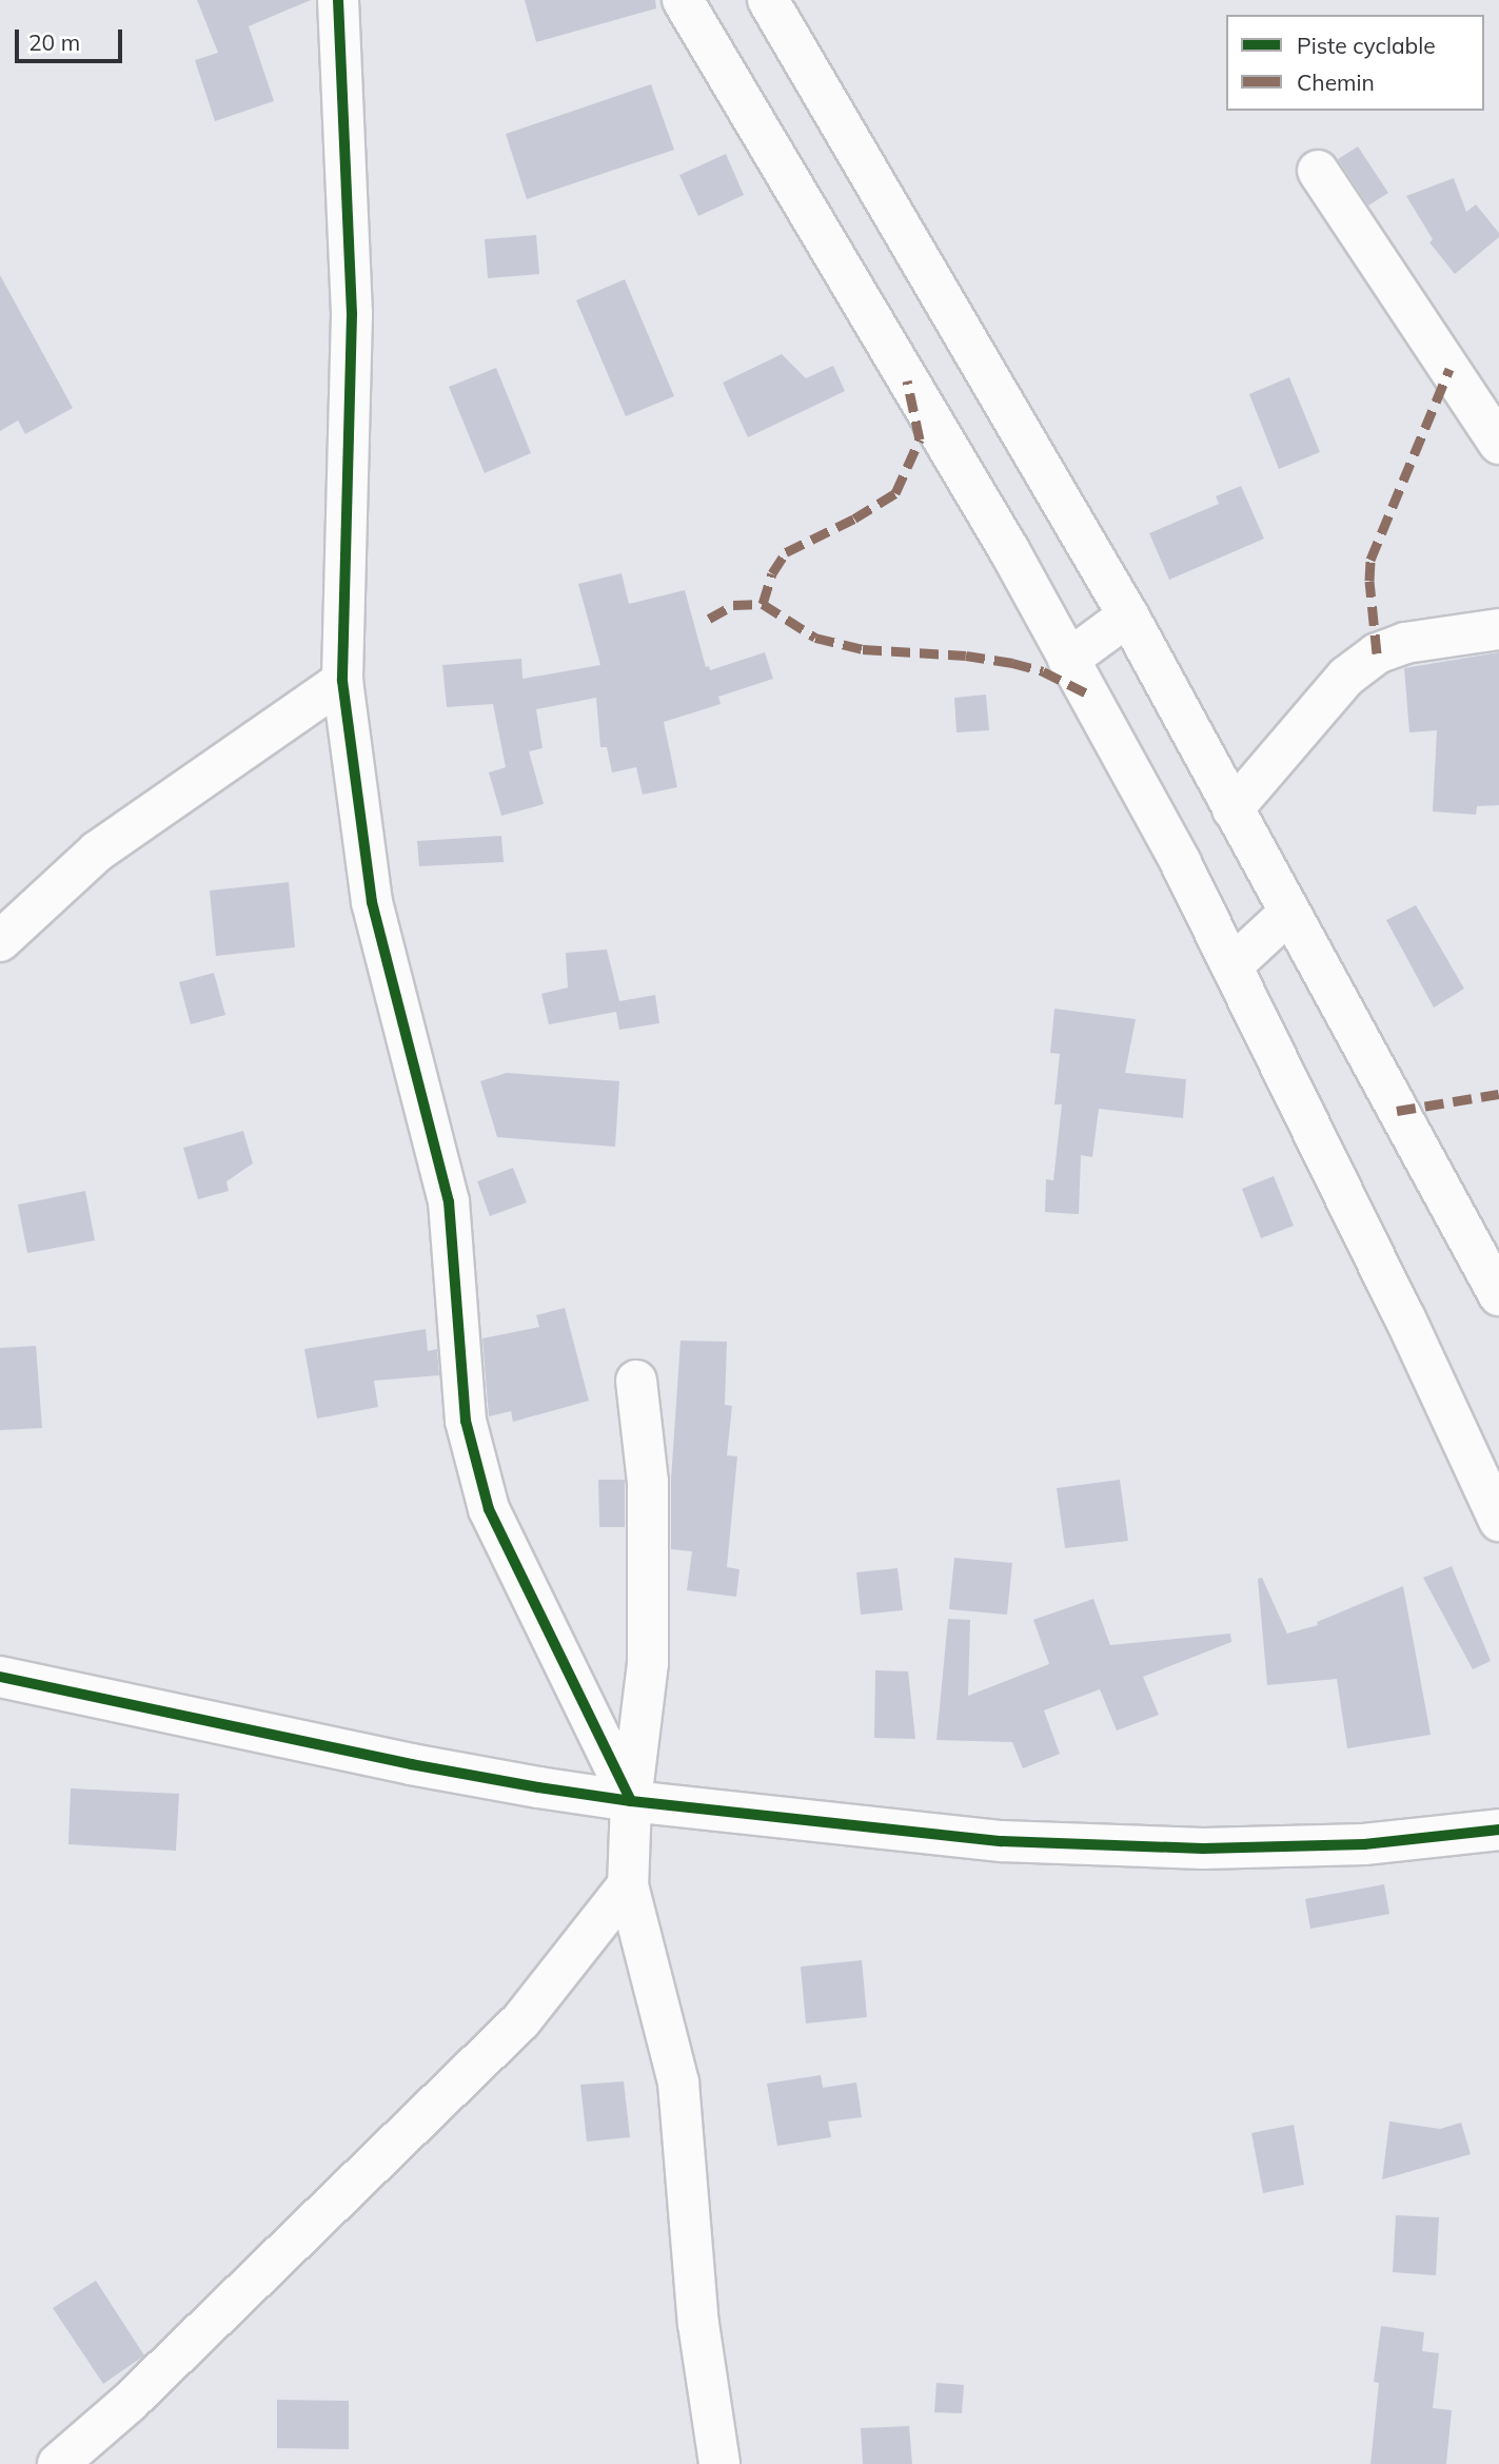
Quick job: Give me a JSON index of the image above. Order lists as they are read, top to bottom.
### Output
{
  "legend": ["Piste cyclable", "Chemin"],
  "scale_bar": "20 m"
}
